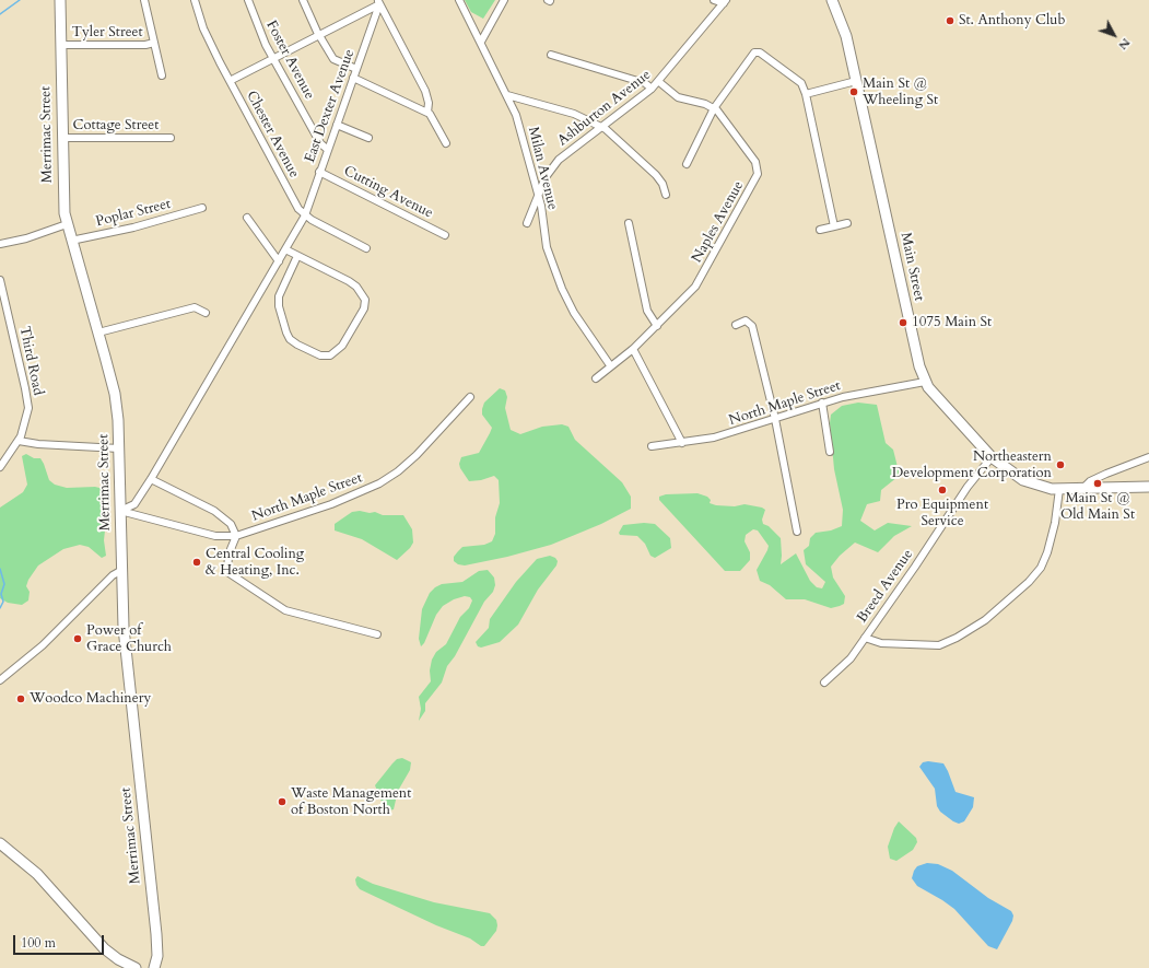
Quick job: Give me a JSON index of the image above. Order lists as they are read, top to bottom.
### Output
{
  "streets": {
    "main road": ["Merrimac Street", "Main Street"],
    "street": [
      "Tyler Street",
      "Foster Avenue",
      "East Dexter Avenue",
      "Ashburton Avenue",
      "Cottage Street",
      "Chester Avenue",
      "Milan Avenue",
      "Cutting Avenue",
      "Poplar Street",
      "Naples Avenue",
      "Third Road",
      "North Maple Street",
      "Breed Avenue"
    ]
  },
  "crossings": [
    ["Tyler Street", "Merrimac Street"],
    ["Foster Avenue", "East Dexter Avenue"],
    ["East Dexter Avenue", "Chester Avenue"],
    ["East Dexter Avenue", "Cutting Avenue"],
    ["Ashburton Avenue", "Milan Avenue"],
    ["Cottage Street", "Merrimac Street"],
    ["Merrimac Street", "Poplar Street"],
    ["Merrimac Street", "North Maple Street"],
    ["Milan Avenue", "Naples Avenue"],
    ["Main Street", "North Maple Street"],
    ["Main Street", "Breed Avenue"]
  ],
  "places": [
    "St. Anthony Club",
    "Main St @ Wheeling St",
    "1075 Main St",
    "Northeastern Development Corporation",
    "Main St @ Old Main St",
    "Pro Equipment Service",
    "Central Cooling & Heating, Inc.",
    "Power of Grace Church",
    "Woodco Machinery",
    "Waste Management of Boston North"
  ],
  "scale_bar": "100 m",
  "north": "bottom right"
}
